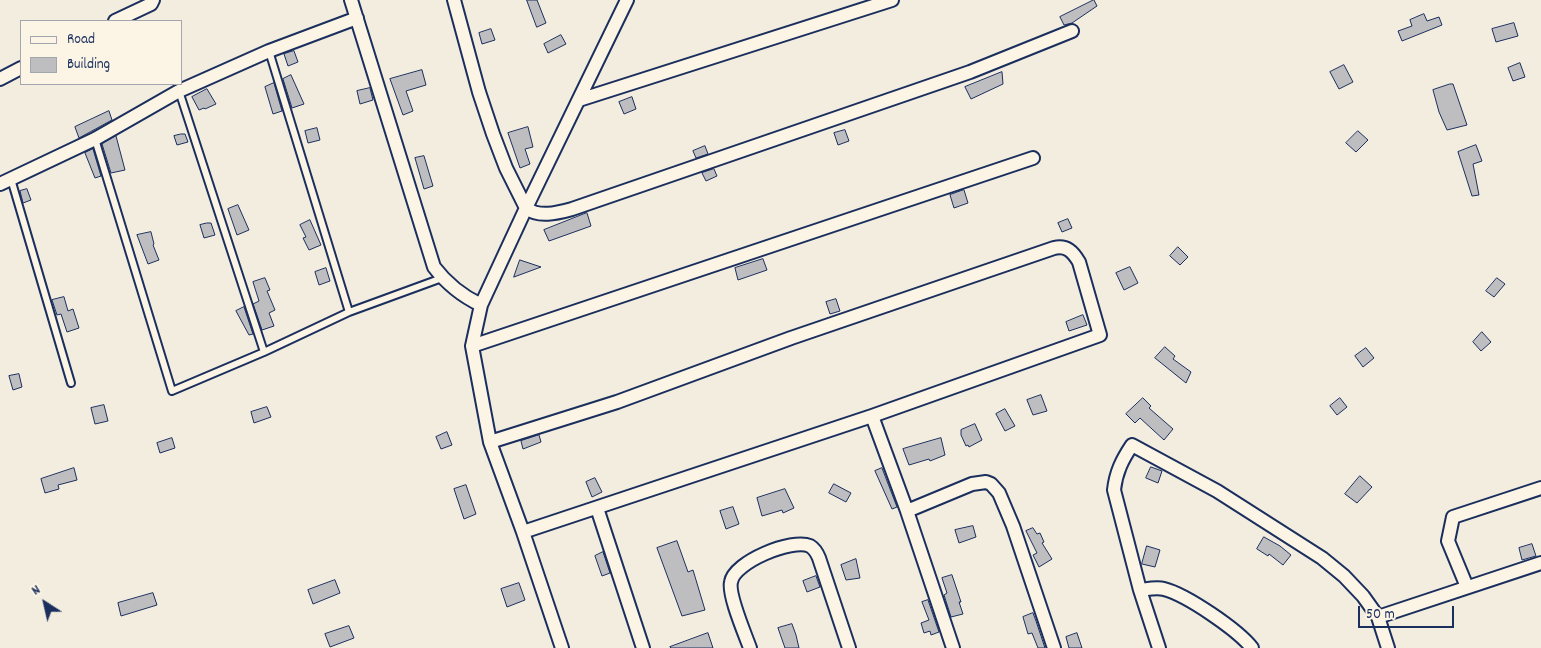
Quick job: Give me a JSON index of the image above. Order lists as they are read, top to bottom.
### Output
{
  "legend": ["Road", "Building"],
  "scale_bar": "50 m",
  "north": "top left"
}
